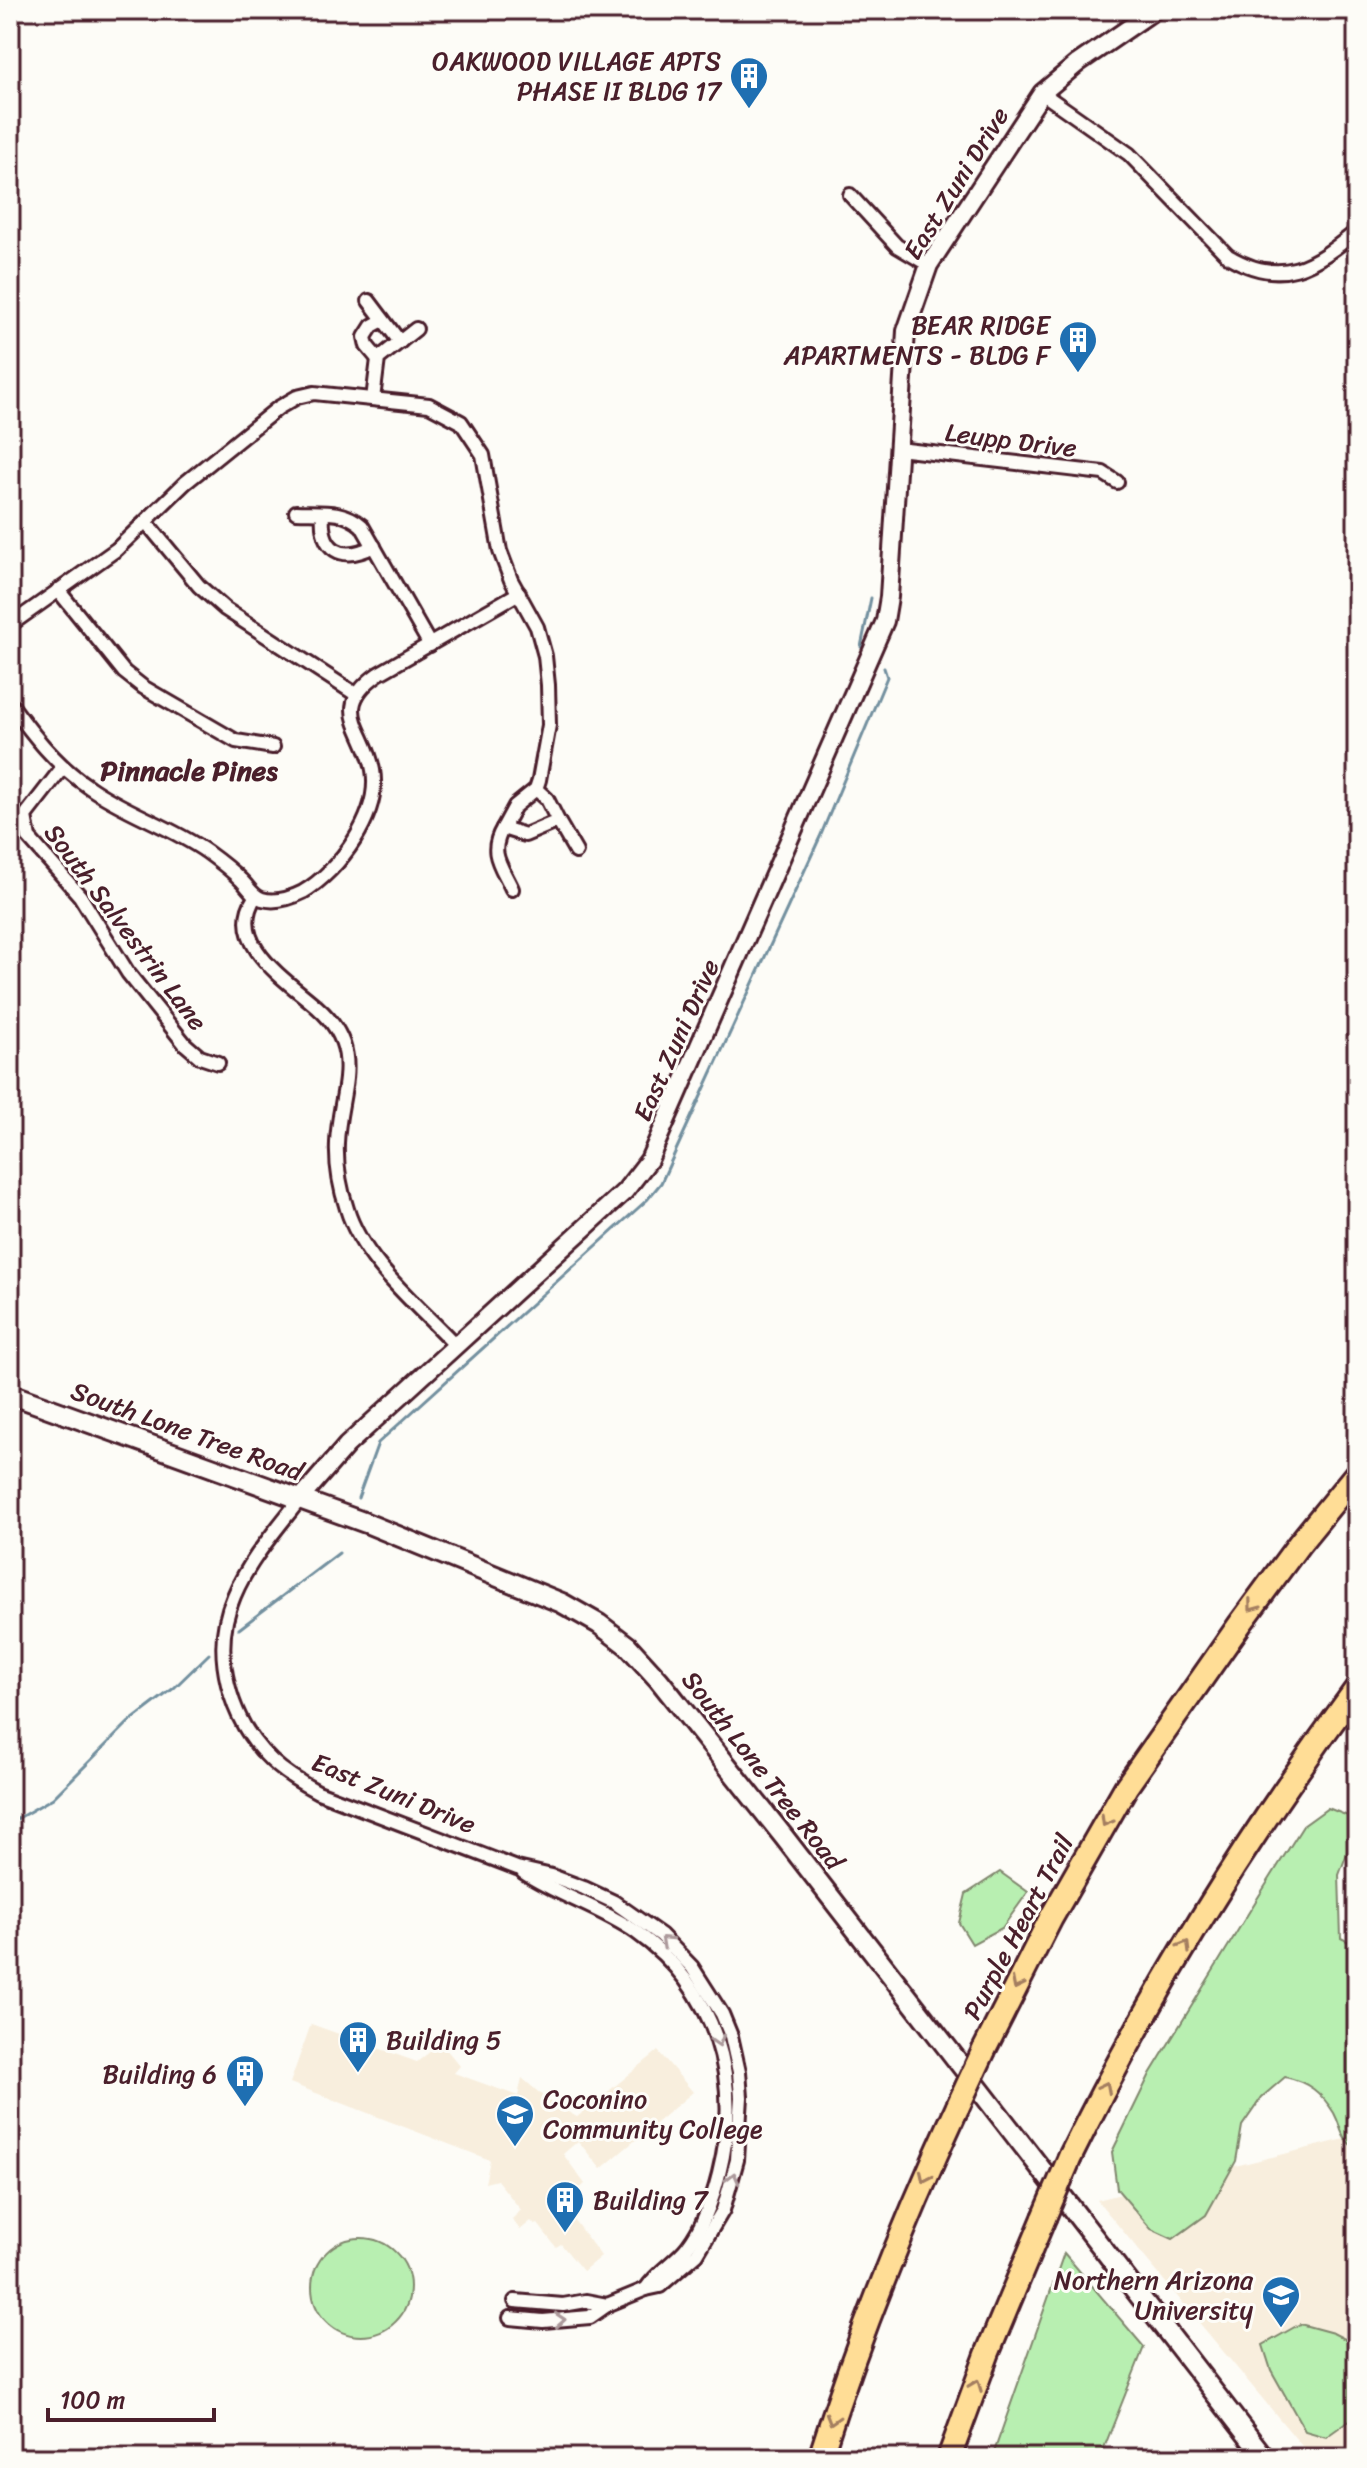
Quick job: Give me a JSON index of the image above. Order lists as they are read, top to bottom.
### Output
{
  "streets": {
    "highway": ["Purple Heart Trail"],
    "main road": ["South Lone Tree Road"],
    "street": ["East Zuni Drive", "Leupp Drive", "South Salvestrin Lane"]
  },
  "crossings": [
    ["East Zuni Drive", "Leupp Drive"],
    ["East Zuni Drive", "South Lone Tree Road"]
  ],
  "districts": ["Pinnacle Pines"],
  "places": {
    "building": [
      "OAKWOOD VILLAGE APTS PHASE II BLDG 17",
      "BEAR RIDGE APARTMENTS - BLDG F",
      "Building 5",
      "Building 6",
      "Building 7"
    ],
    "school or university": ["Coconino Community College", "Northern Arizona University"]
  },
  "scale_bar": "100 m"
}
